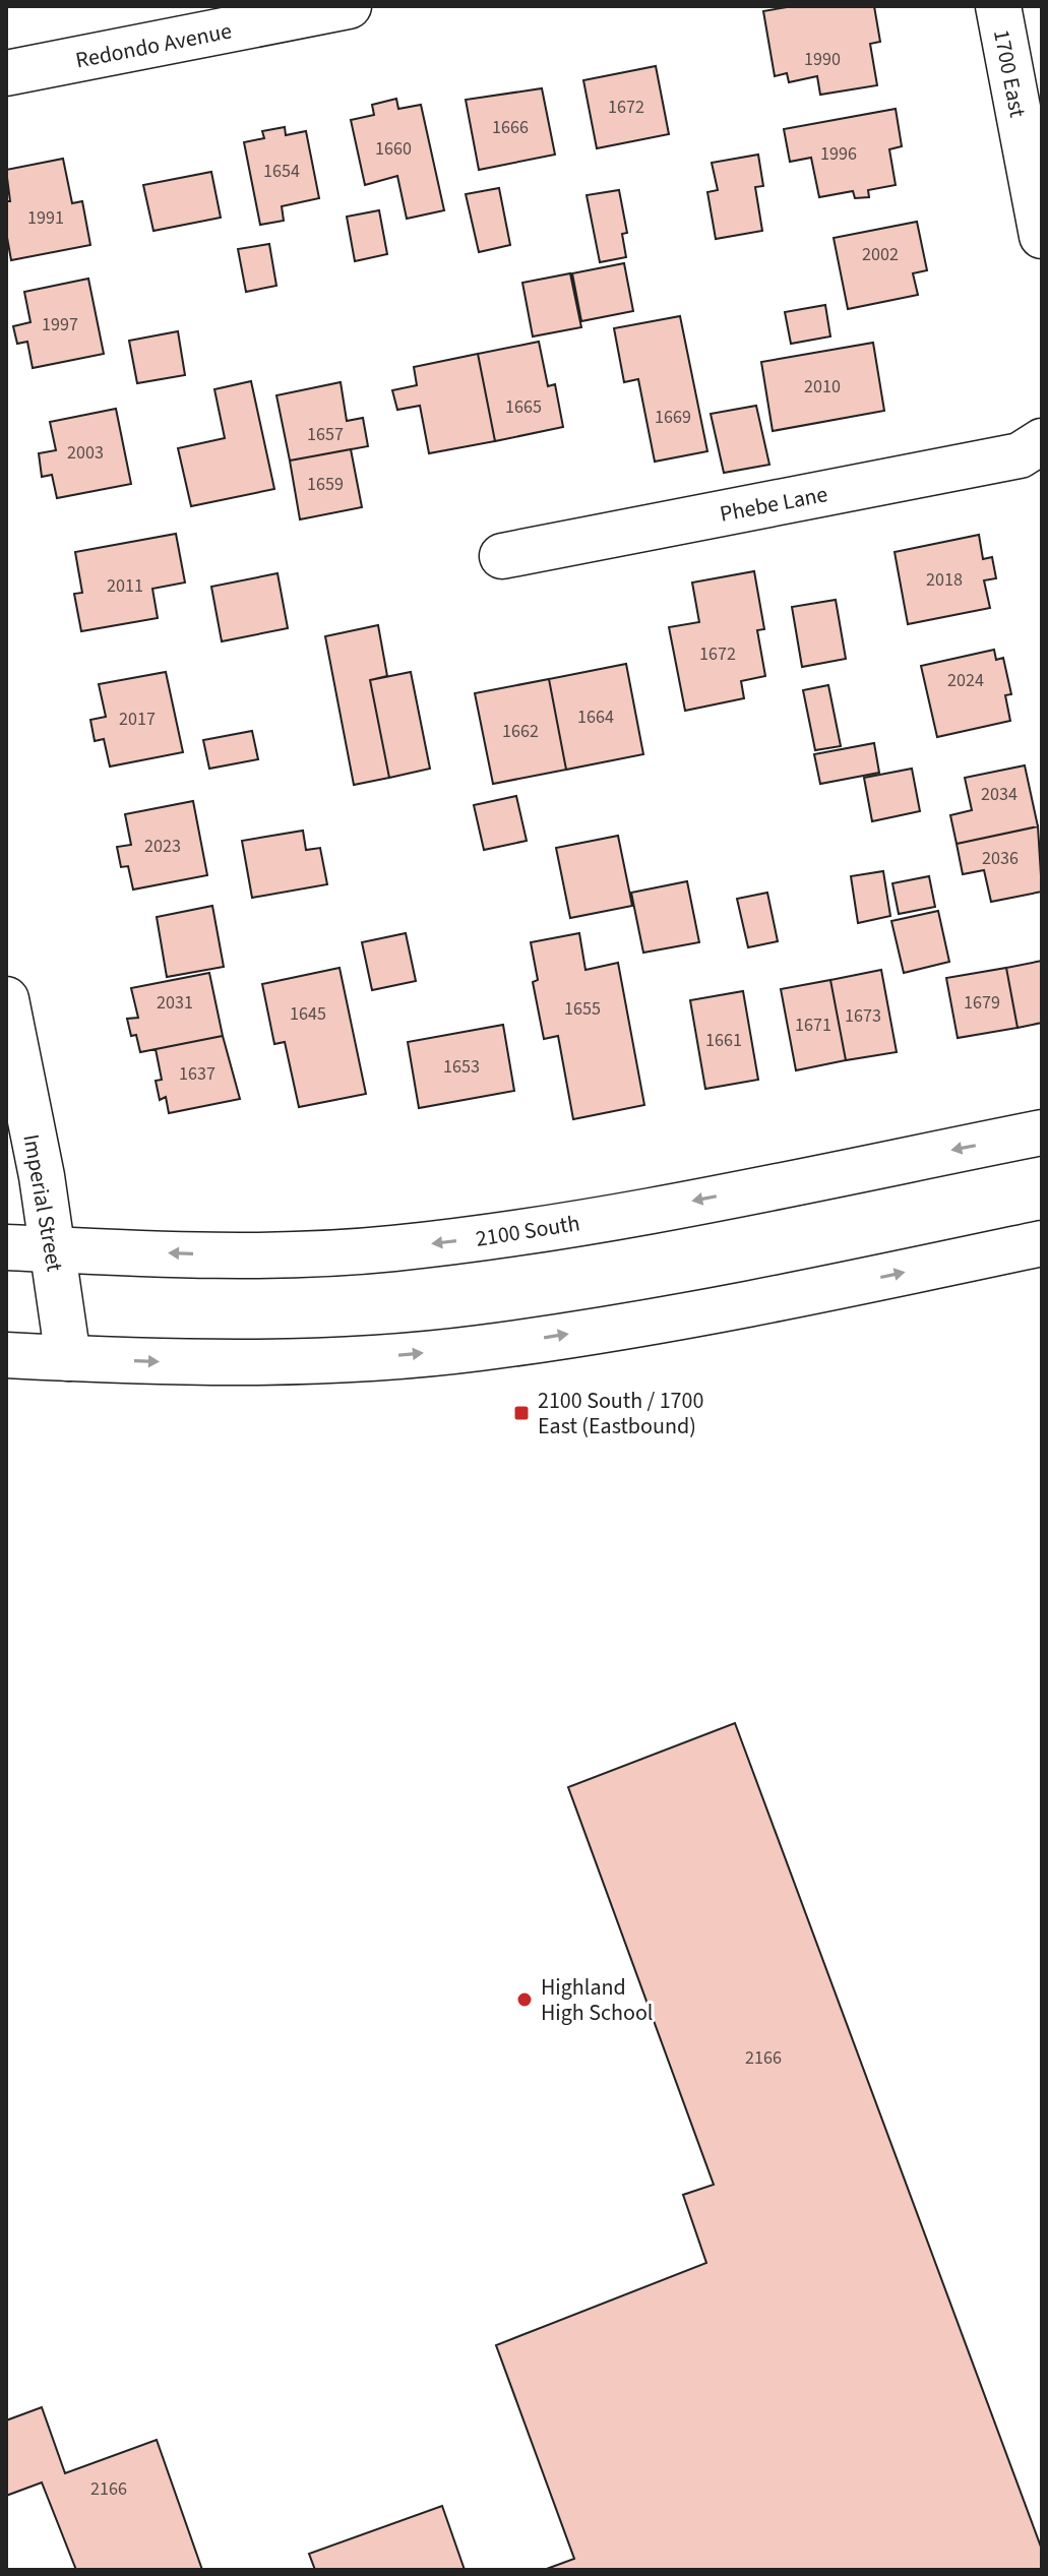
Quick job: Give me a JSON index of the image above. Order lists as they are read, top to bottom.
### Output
{
  "streets": {
    "main road": [
      "Redondo Avenue",
      "1700 East",
      "Phebe Lane",
      "Imperial Street",
      "2100 South"
    ]
  },
  "crossings": [
    ["Imperial Street", "2100 South"]
  ],
  "places": {
    "transit": ["2100 South / 1700 East (Eastbound)"],
    "other": ["Highland High School"]
  },
  "house_numbers": [
    "1990",
    "1672",
    "1666",
    "1660",
    "1996",
    "1654",
    "1991",
    "2002",
    "1997",
    "2010",
    "1665",
    "1669",
    "1657",
    "2003",
    "1659",
    "2018",
    "2011",
    "1672",
    "2024",
    "1664",
    "2017",
    "1662",
    "2034",
    "2023",
    "2036",
    "2031",
    "1679",
    "1655",
    "1645",
    "1673",
    "1671",
    "1661",
    "1653",
    "1637",
    "2166",
    "2166"
  ]
}
